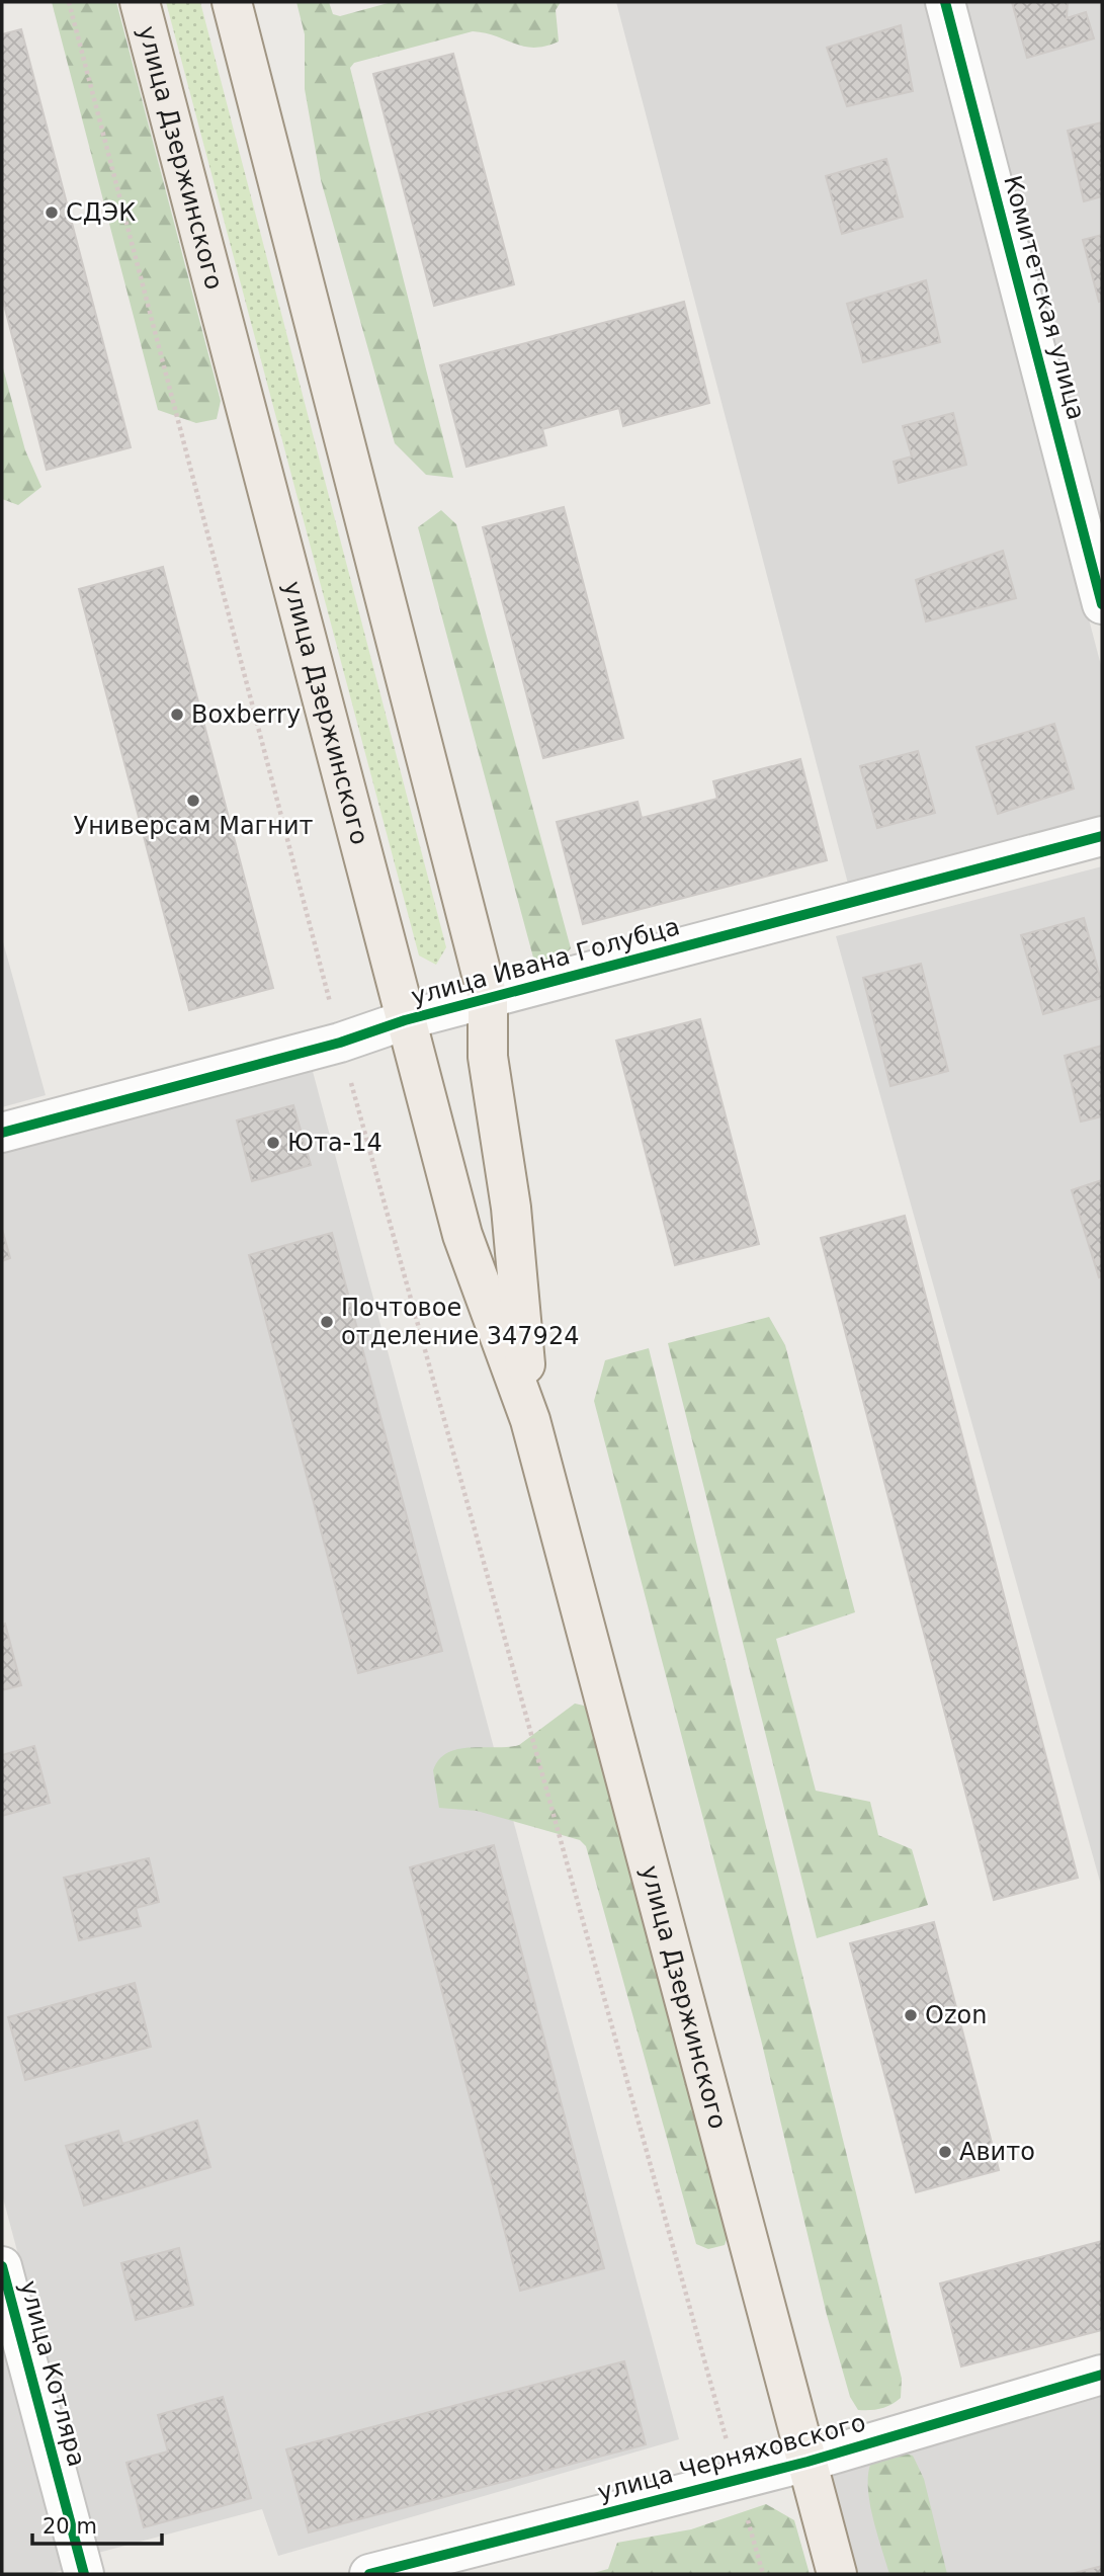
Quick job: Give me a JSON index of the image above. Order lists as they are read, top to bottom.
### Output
{
  "streets": {
    "main road": ["улица Дзержинского"],
    "street": [
      "Комитетская улица",
      "улица Ивана Голубца",
      "улица Котляра",
      "улица Черняховского"
    ]
  },
  "crossings": [
    ["улица Дзержинского", "улица Ивана Голубца"],
    ["улица Дзержинского", "улица Черняховского"]
  ],
  "places": [
    "СДЭК",
    "Boxberry",
    "Универсам Магнит",
    "Юта-14",
    "Почтовое отделение 347924",
    "Ozon",
    "Авито"
  ],
  "scale_bar": "20 m"
}
